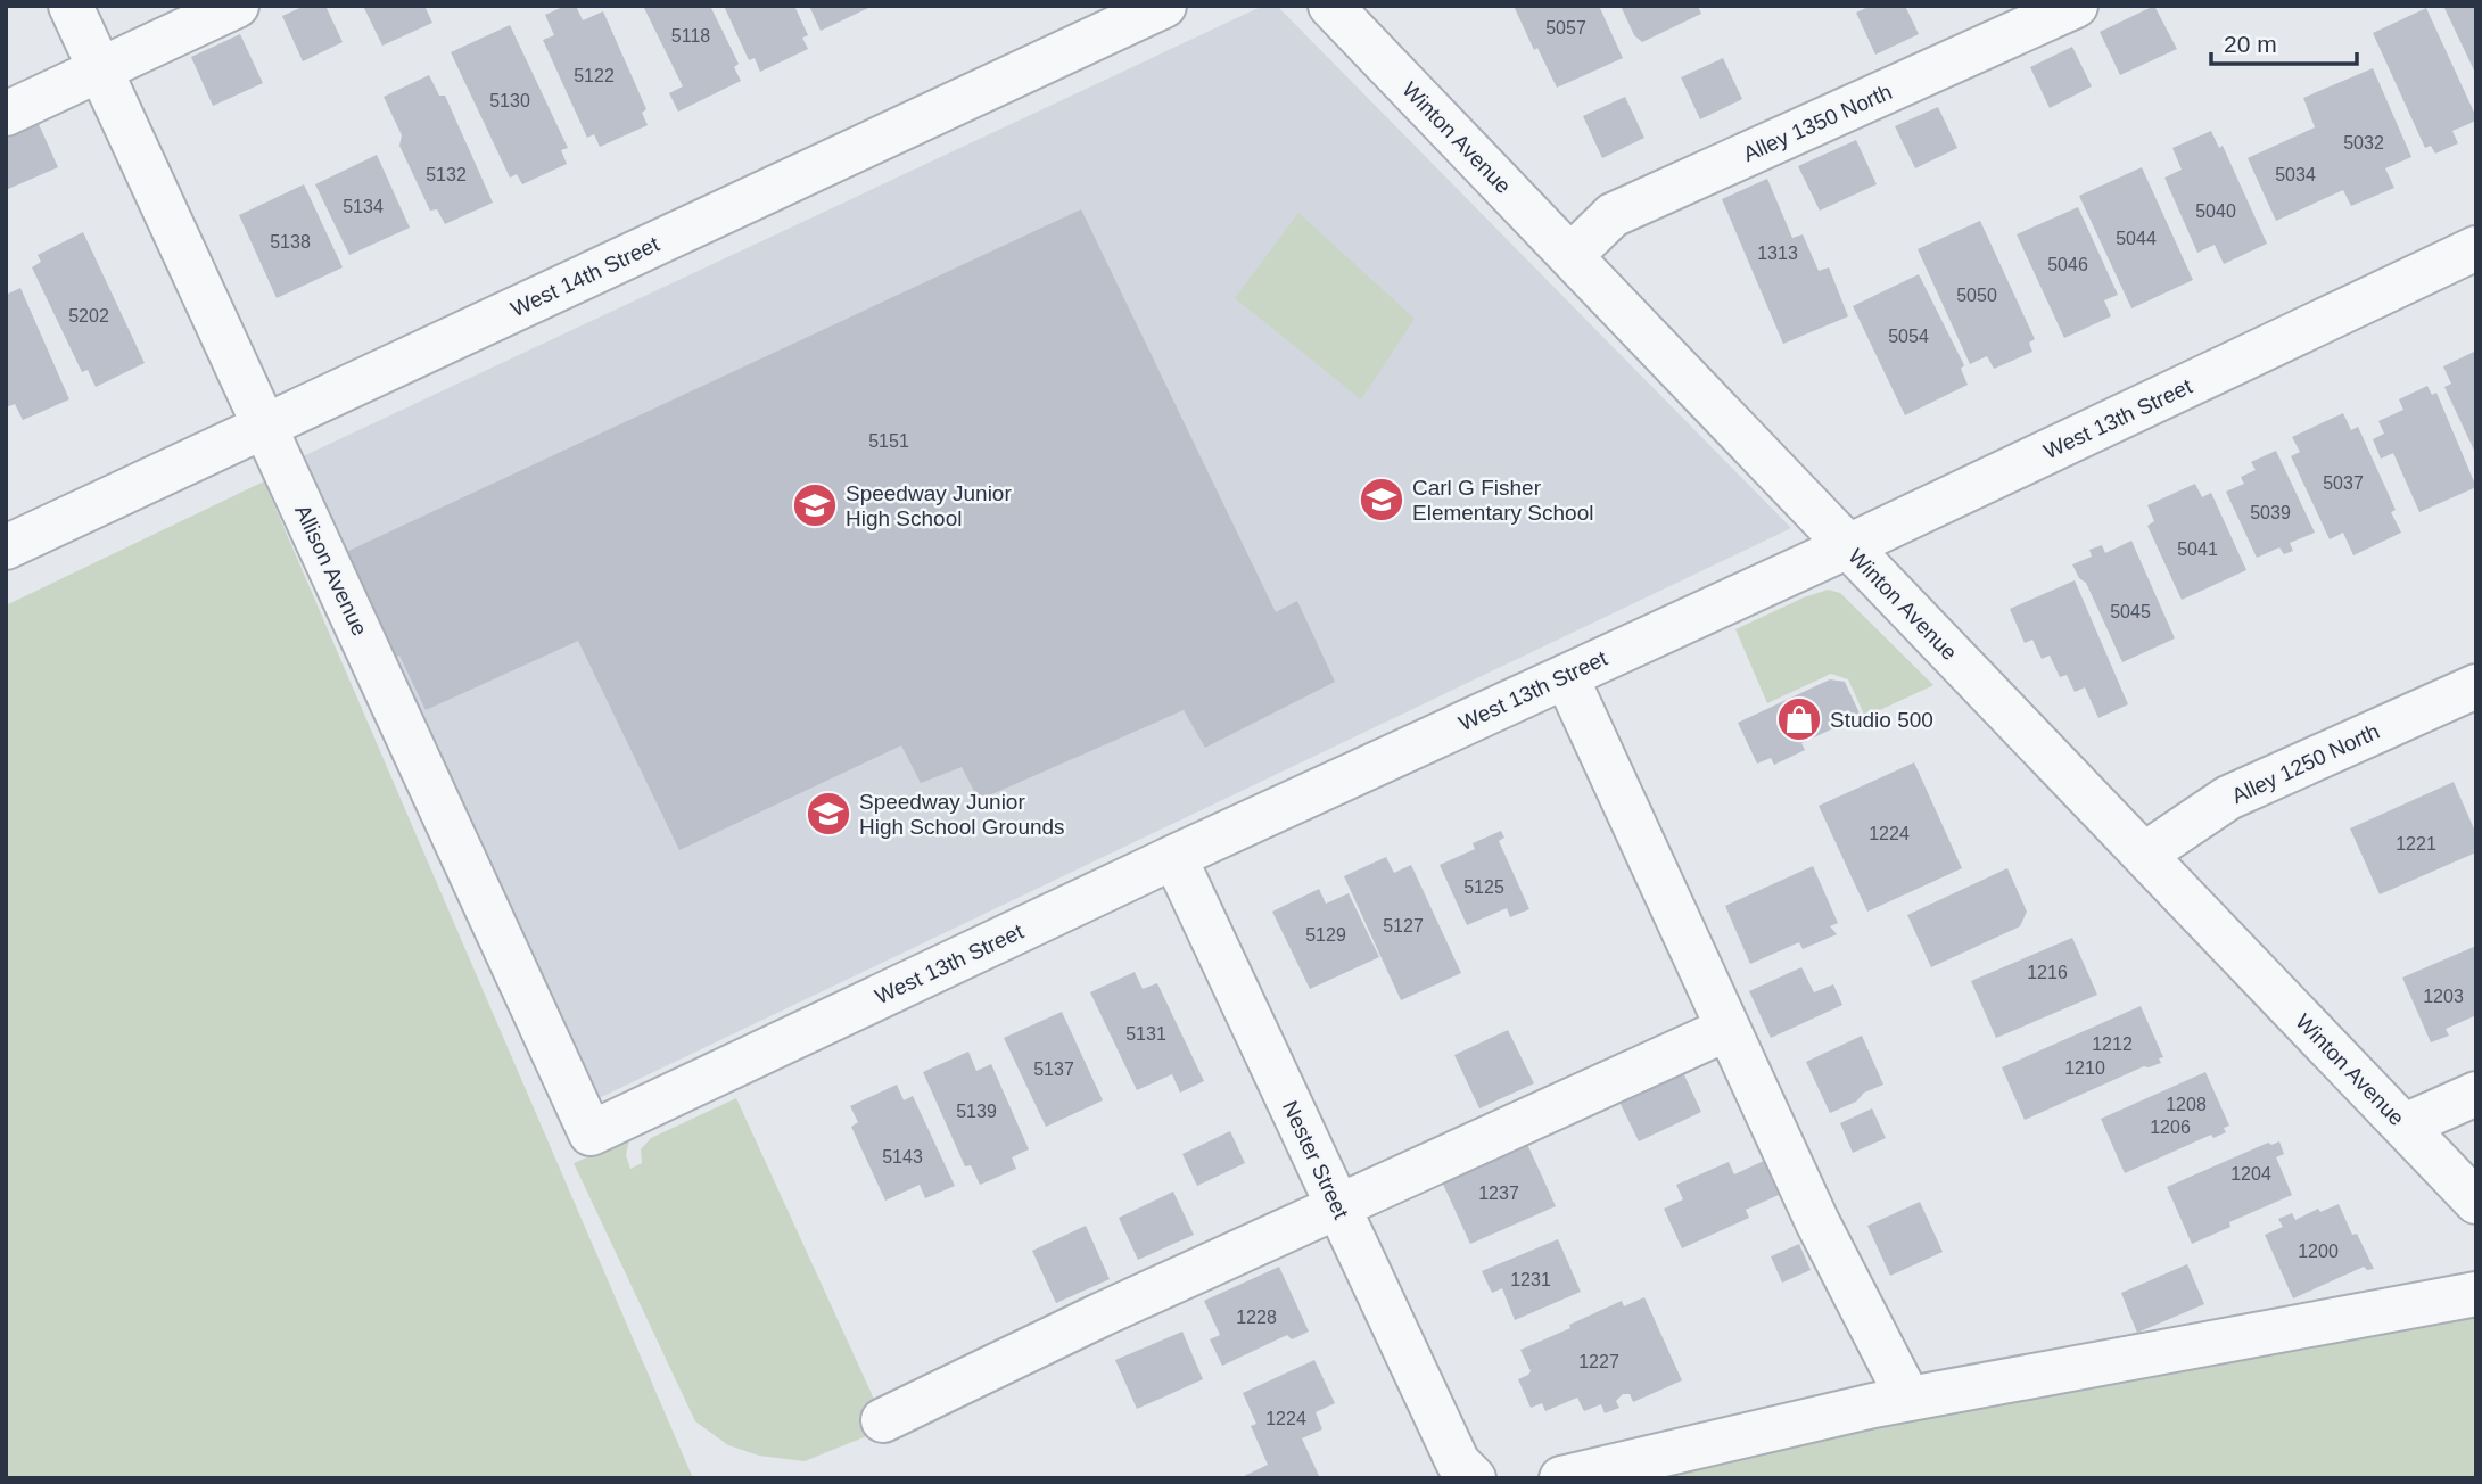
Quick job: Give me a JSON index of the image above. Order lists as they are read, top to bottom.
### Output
{
  "streets": {
    "street": [
      "Alley 1350 North",
      "Winton Avenue",
      "West 14th Street",
      "West 13th Street",
      "Allison Avenue",
      "Alley 1250 North",
      "Nester Street"
    ]
  },
  "crossings": [
    ["Alley 1350 North", "Winton Avenue"],
    ["Winton Avenue", "West 13th Street"],
    ["Winton Avenue", "Alley 1250 North"],
    ["West 14th Street", "Allison Avenue"],
    ["West 13th Street", "Allison Avenue"],
    ["West 13th Street", "Nester Street"]
  ],
  "places": {
    "school or university": ["Carl G Fisher Elementary School", "Speedway Junior High School", "Speedway Junior High School Grounds"],
    "shop": ["Studio 500"]
  },
  "house_numbers": [
    "5057",
    "5118",
    "5122",
    "5130",
    "5032",
    "5132",
    "5034",
    "5134",
    "5040",
    "5044",
    "5138",
    "1313",
    "5046",
    "5050",
    "5202",
    "5054",
    "5151",
    "5037",
    "5039",
    "5041",
    "5045",
    "1224",
    "1221",
    "5125",
    "5127",
    "5129",
    "1216",
    "1203",
    "5131",
    "1212",
    "1210",
    "5137",
    "1208",
    "5139",
    "1206",
    "5143",
    "1204",
    "1237",
    "1200",
    "1231",
    "1228",
    "1227",
    "1224"
  ],
  "scale_bar": "20 m"
}
